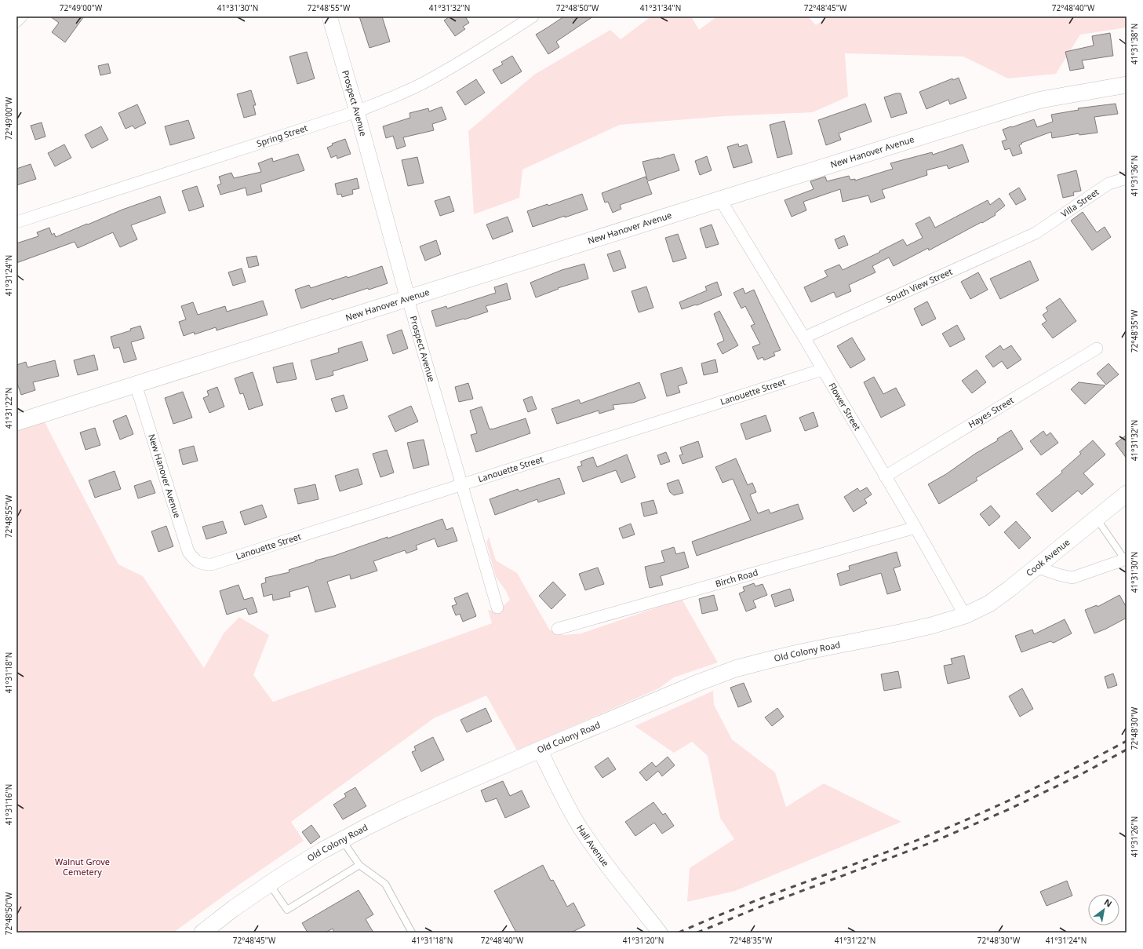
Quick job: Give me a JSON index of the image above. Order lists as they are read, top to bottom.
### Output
{
  "streets": {
    "main road": ["New Hanover Avenue", "Cook Avenue", "Old Colony Road"],
    "street": [
      "Prospect Avenue",
      "Spring Street",
      "Villa Street",
      "South View Street",
      "Lanouette Street",
      "Flower Street",
      "Hayes Street",
      "Birch Road",
      "Hall Avenue"
    ]
  },
  "crossings": [
    ["Prospect Avenue", "Spring Street"],
    ["Prospect Avenue", "New Hanover Avenue"],
    ["Prospect Avenue", "Lanouette Street"],
    ["New Hanover Avenue", "Lanouette Street"],
    ["New Hanover Avenue", "Flower Street"],
    ["Villa Street", "South View Street"],
    ["South View Street", "Flower Street"],
    ["Lanouette Street", "Flower Street"],
    ["Flower Street", "Hayes Street"],
    ["Flower Street", "Cook Avenue"],
    ["Flower Street", "Birch Road"],
    ["Flower Street", "Old Colony Road"],
    ["Cook Avenue", "Old Colony Road"],
    ["Old Colony Road", "Hall Avenue"]
  ],
  "parks": ["Walnut Grove Cemetery"],
  "north": "top right",
  "coordinates": [
    "72°49'00\"W",
    "41°31'30\"N",
    "72°48'55\"W",
    "41°31'32\"N",
    "72°48'50\"W",
    "41°31'34\"N",
    "72°48'45\"W",
    "72°48'40\"W",
    "41°31'38\"N",
    "41°31'36\"N",
    "41°31'24\"N",
    "72°48'35\"W",
    "41°31'22\"N",
    "41°31'18\"N",
    "72°48'30\"W",
    "41°31'16\"N",
    "41°31'26\"N",
    "41°31'20\"N"
  ]
}
